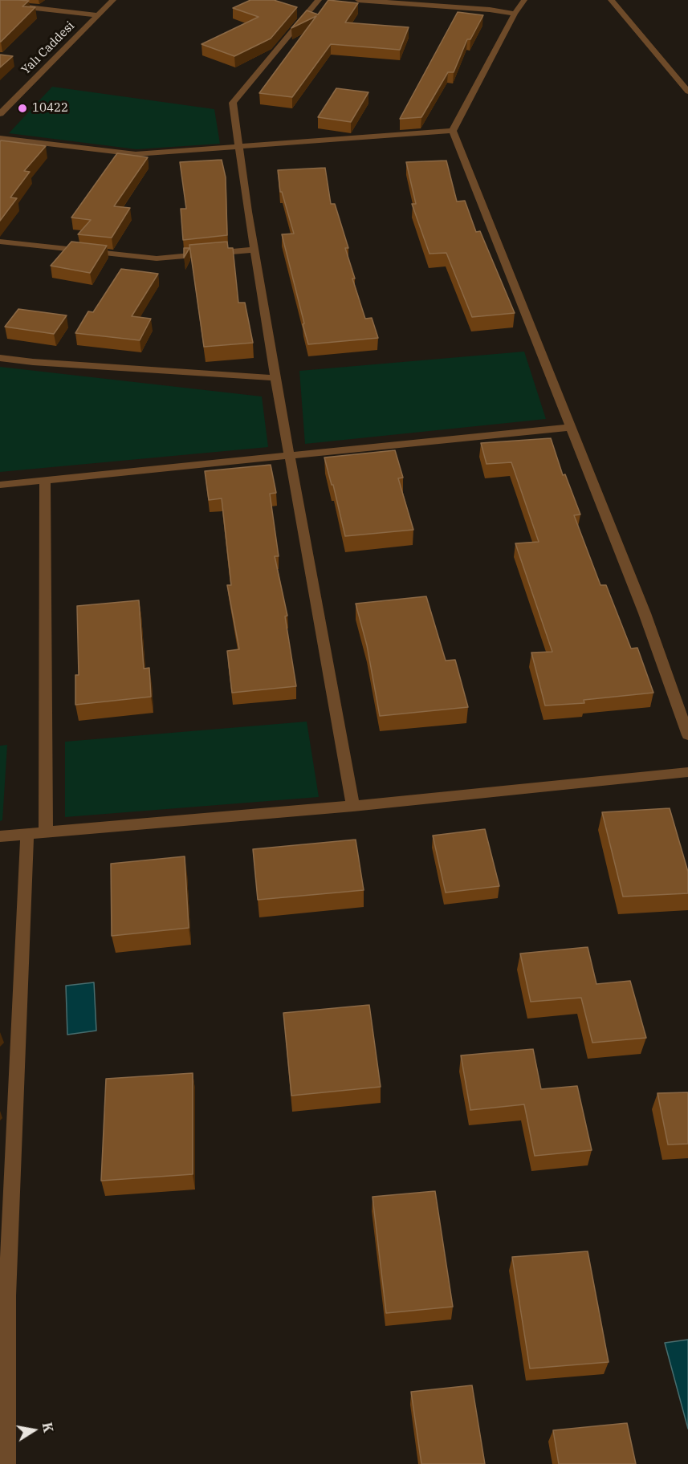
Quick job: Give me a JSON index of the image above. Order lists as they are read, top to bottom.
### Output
{
  "streets": {
    "street": ["Yalı Caddesi"]
  },
  "places": ["10422"],
  "north": "right"
}
